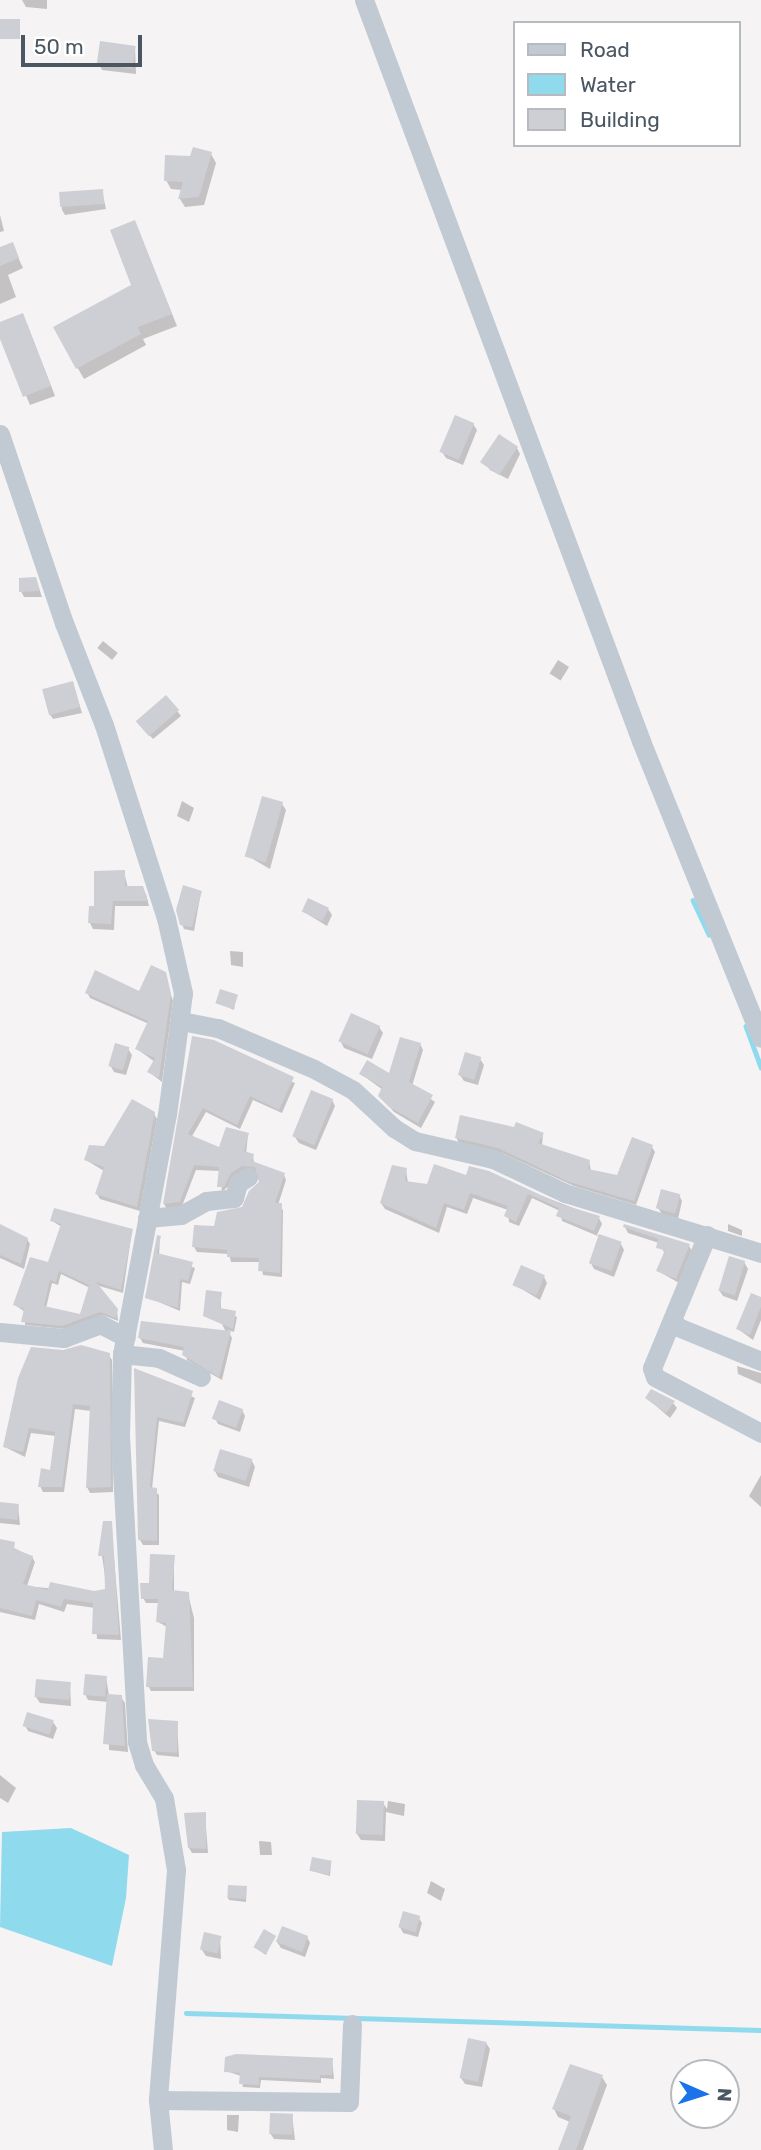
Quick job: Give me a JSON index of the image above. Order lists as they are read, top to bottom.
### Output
{
  "legend": ["Road", "Water", "Building"],
  "scale_bar": "50 m",
  "north": "right"
}
